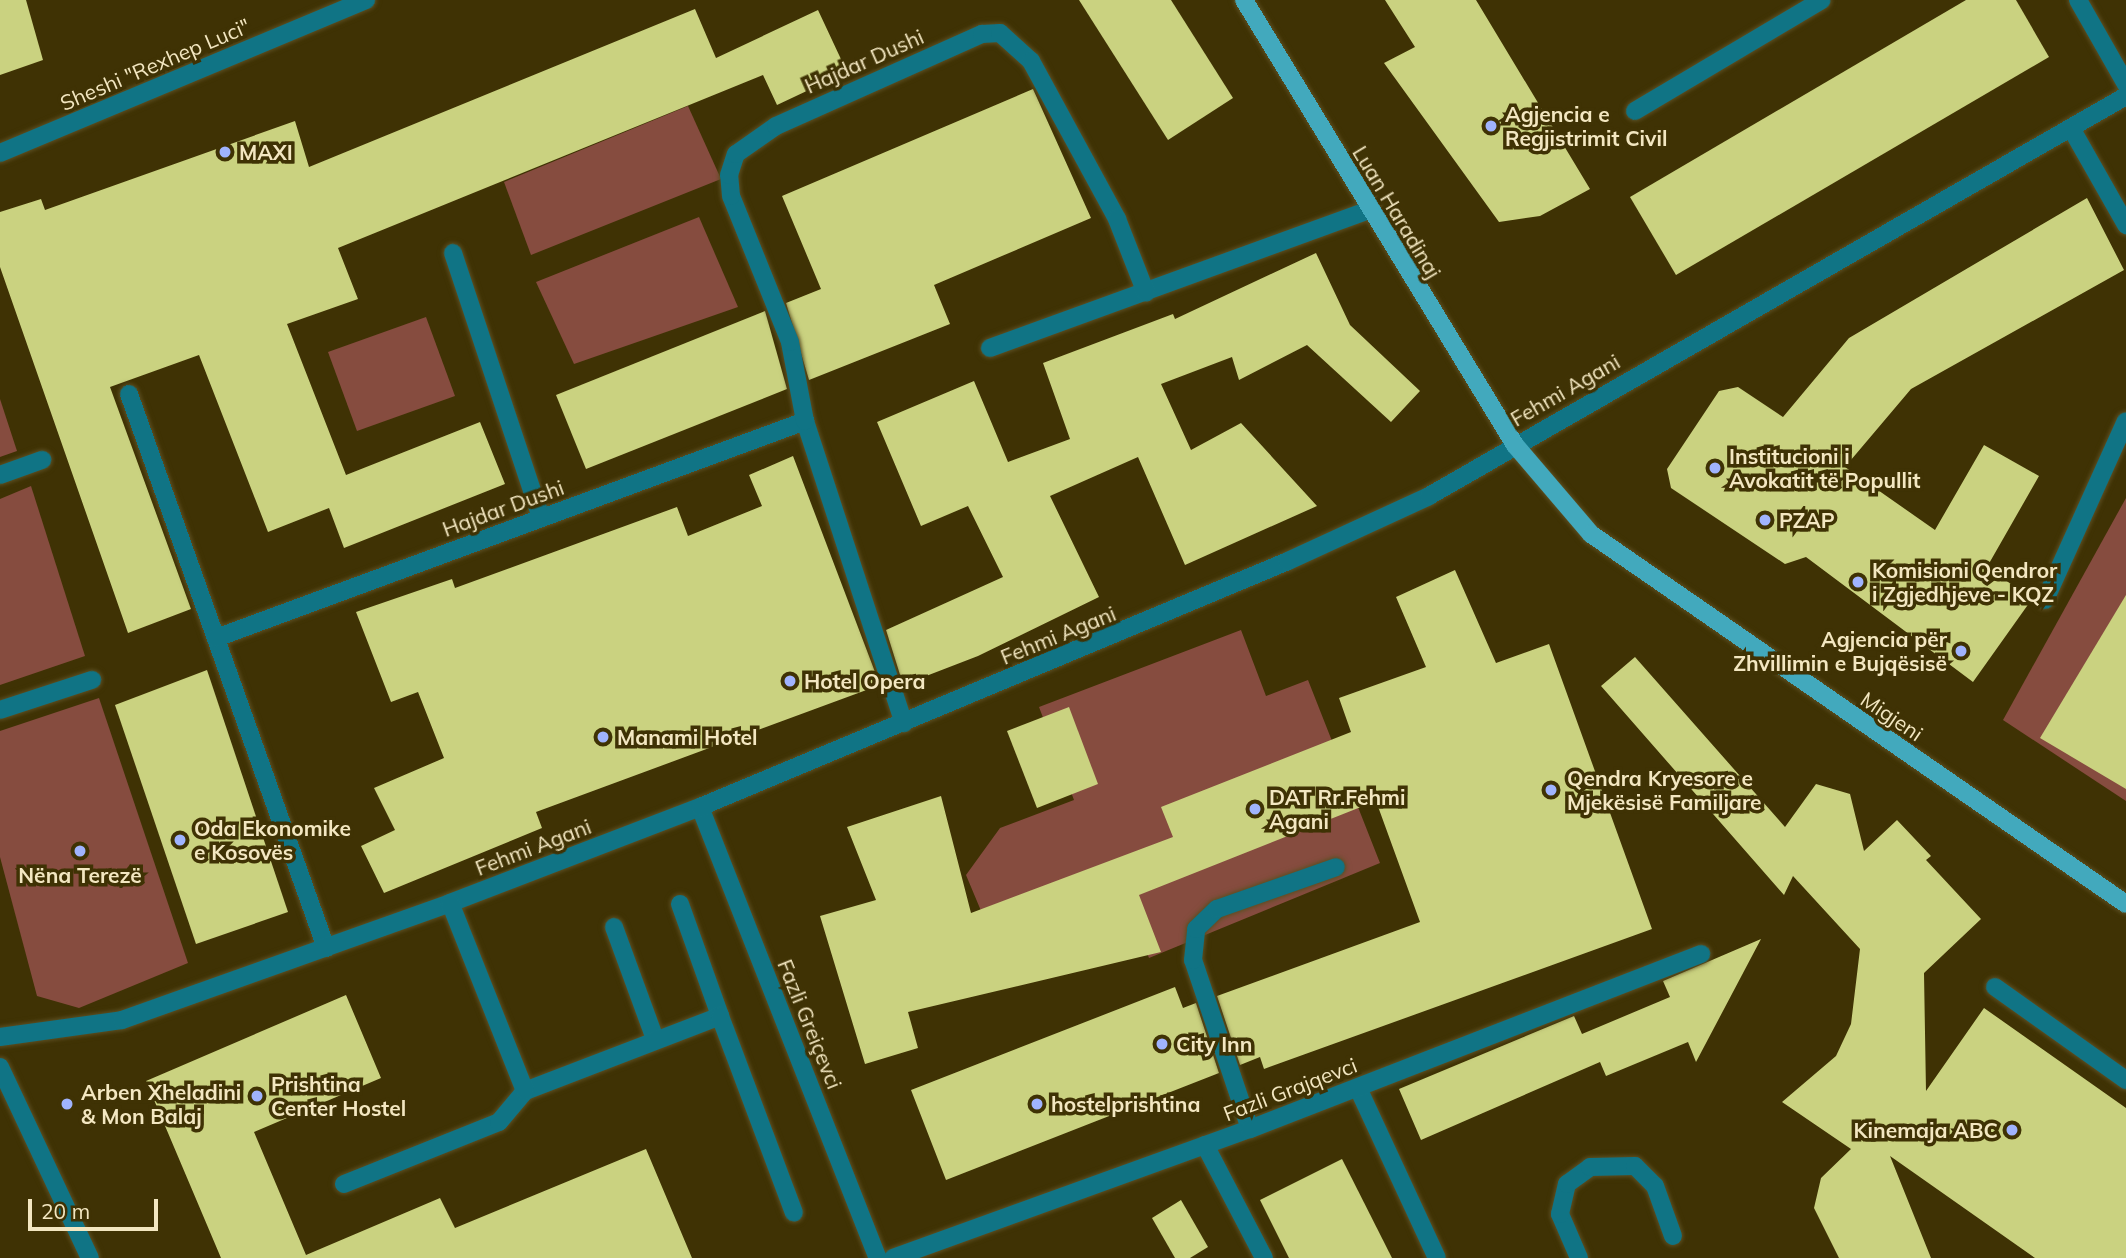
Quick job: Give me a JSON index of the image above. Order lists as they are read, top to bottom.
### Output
{
  "streets": {
    "main road": ["Luan Haradinaj", "Migjeni"],
    "street": [
      "Hajdar Dushi",
      "Sheshi \"Rexhep Luci\"",
      "Fehmi Agani",
      "Fazli Greiçevci",
      "Fazli Grajqevci"
    ]
  },
  "crossings": [
    ["Hajdar Dushi", "Fehmi Agani"],
    ["Luan Haradinaj", "Fehmi Agani"],
    ["Luan Haradinaj", "Migjeni"],
    ["Fehmi Agani", "Migjeni"],
    ["Fehmi Agani", "Fazli Greiçevci"]
  ],
  "places": [
    "Agjencia e Regjistrimit Civil",
    "MAXI",
    "Institucioni i Avokatit të Popullit",
    "PZAP",
    "Komisioni Qendror i Zgjedhjeve - KQZ",
    "Agjencia për Zhvillimin e Bujqësisë",
    "Hotel Opera",
    "Manami Hotel",
    "Qendra Kryesore e Mjekësisë Familjare",
    "DAT Rr.Fehmi Agani",
    "Oda Ekonomike e Kosovës",
    "Nëna Terezë",
    "City Inn",
    "Prishtina Center Hostel",
    "Arben Xheladini & Mon Balaj",
    "hostelprishtina",
    "Kinemaja ABC"
  ],
  "scale_bar": "20 m"
}
